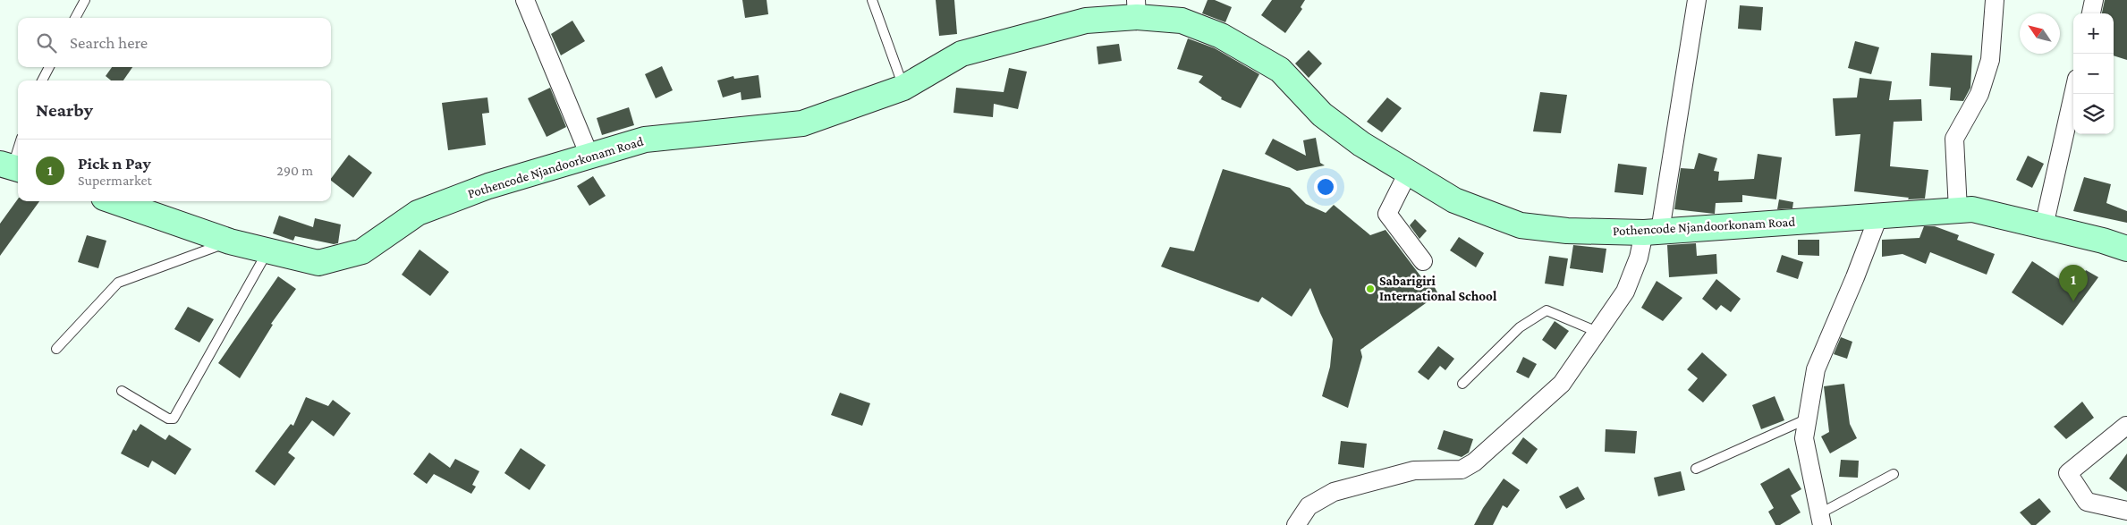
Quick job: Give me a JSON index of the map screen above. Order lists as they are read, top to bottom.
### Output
{
  "streets": {
    "main road": ["Pothencode Njandoorkonam Road"]
  },
  "places": ["Sabarigiri International School"],
  "north": "top left",
  "page": {
    "map_buttons": ["+", "−"],
    "search": "Search here",
    "heading": "Nearby",
    "list": [
      {
        "mark": "1",
        "name": "Pick n Pay",
        "note": "Supermarket",
        "value": "290 m"
      }
    ],
    "pins": "1"
  }
}
